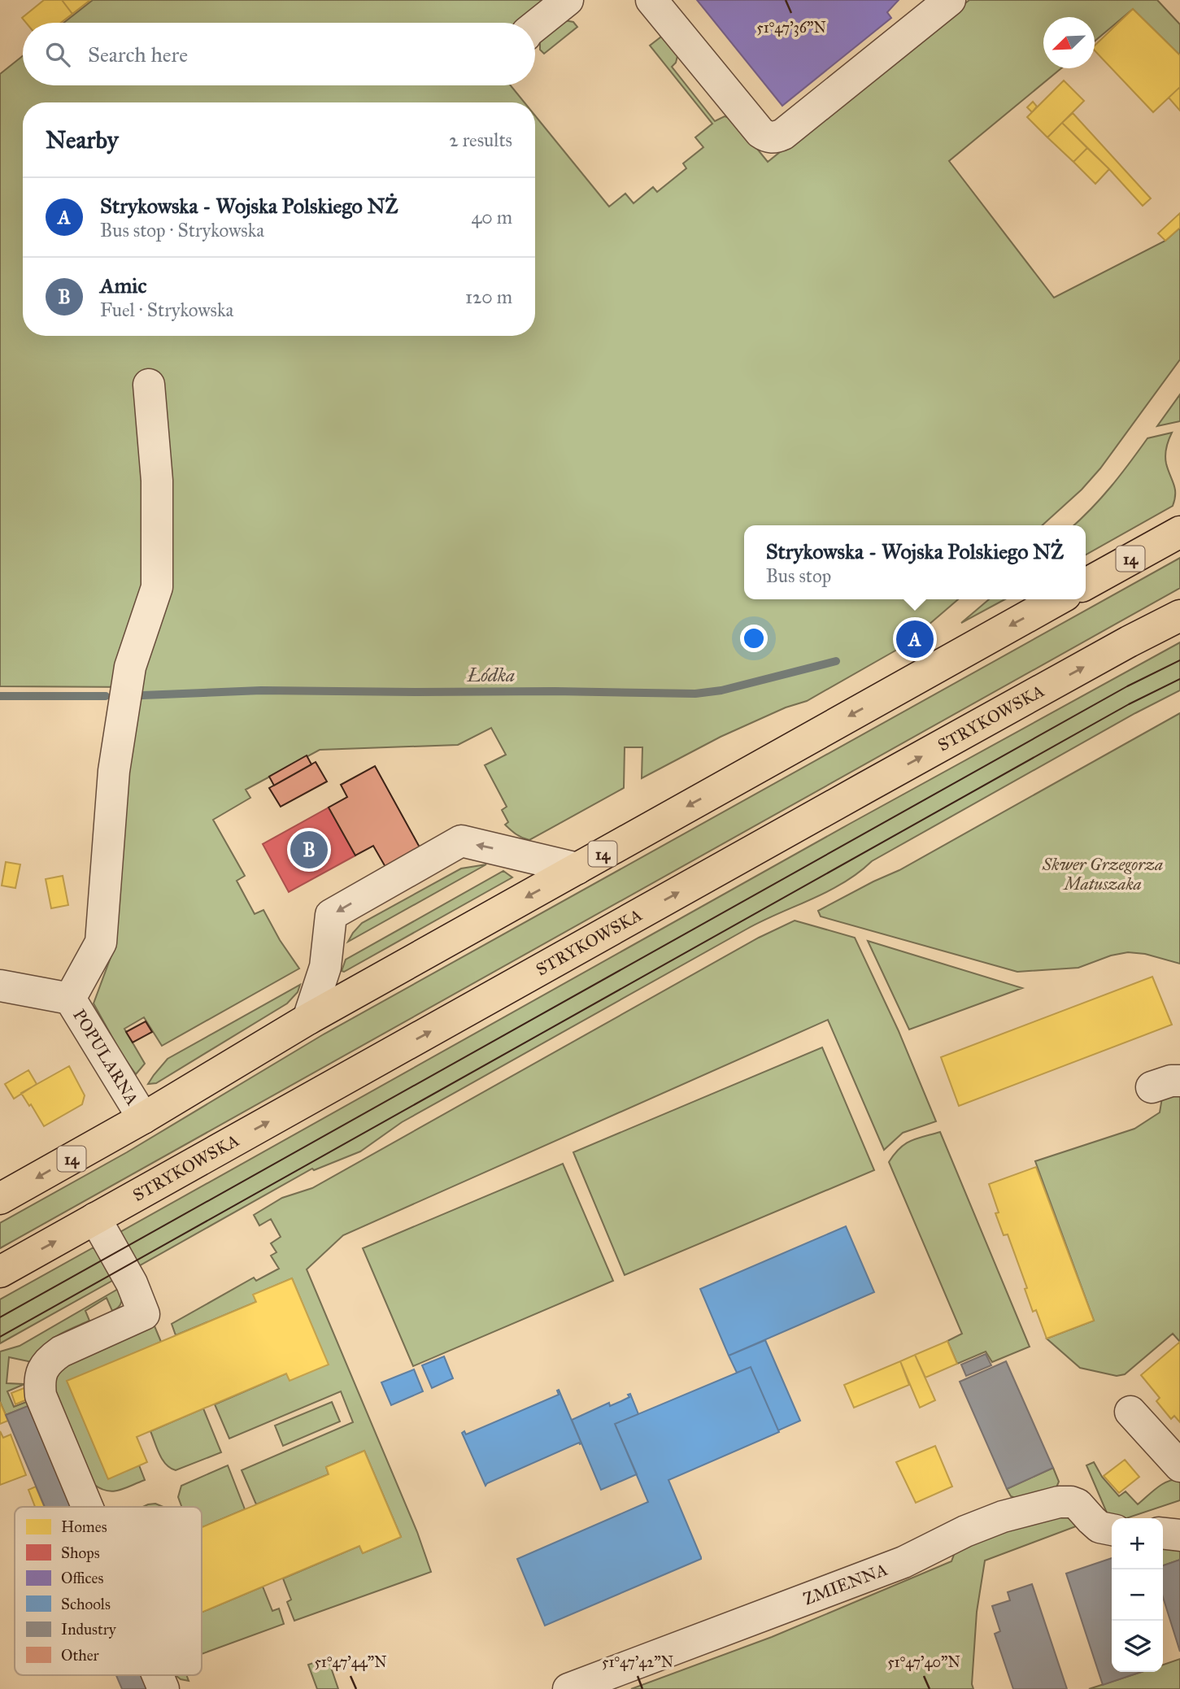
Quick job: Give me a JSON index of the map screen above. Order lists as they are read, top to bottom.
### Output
{
  "streets": {
    "main road": ["14", "STRYKOWSKA"],
    "street": ["POPULARNA", "ZMIENNA"]
  },
  "crossings": [
    ["14", "POPULARNA"]
  ],
  "water": ["Łódka"],
  "parks": ["Skwer Grzegorza Matuszaka"],
  "legend": [
    "Homes",
    "Shops",
    "Offices",
    "Schools",
    "Industry",
    "Other"
  ],
  "north": "bottom left",
  "page": {
    "search": "Search here",
    "heading": ["Nearby", "2 results"],
    "list": [
      {
        "mark": "A",
        "name": "Strykowska - Wojska Polskiego NŻ",
        "note": "Bus stop · Strykowska",
        "value": "40 m"
      },
      {
        "mark": "B",
        "name": "Amic",
        "note": "Fuel · Strykowska",
        "value": "120 m"
      }
    ],
    "popup": ["Strykowska - Wojska Polskiego NŻ", "Bus stop"],
    "pins": ["A", "B"],
    "map_buttons": ["+", "−"]
  },
  "coordinates": [
    "51°47'36\"N",
    "51°47'44\"N",
    "51°47'42\"N",
    "51°47'40\"N"
  ]
}
